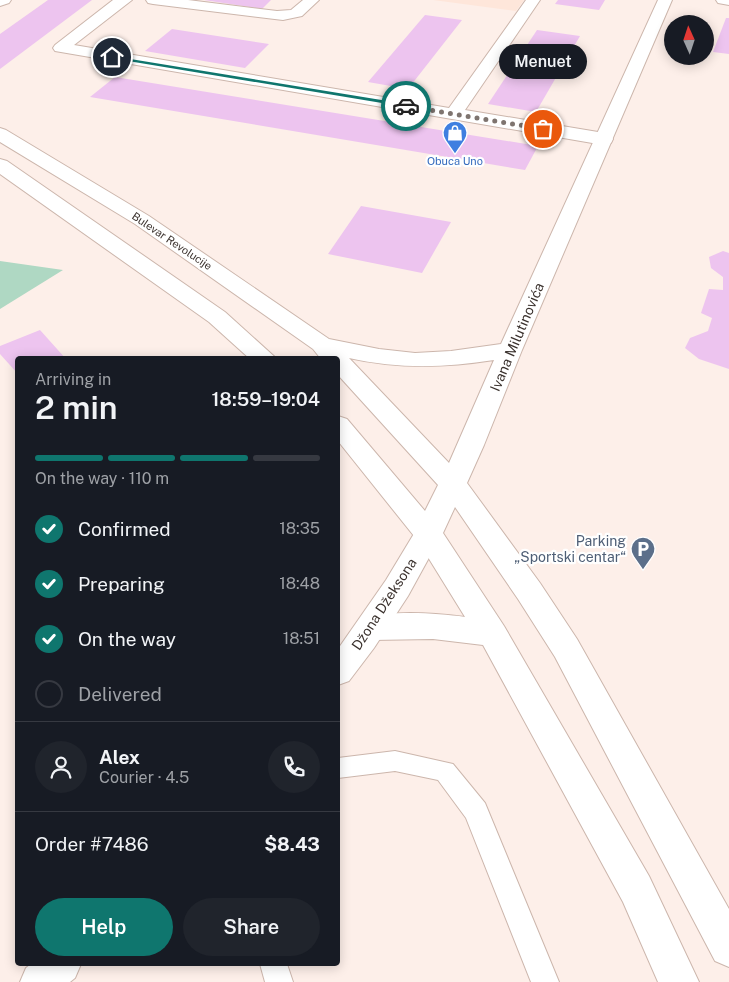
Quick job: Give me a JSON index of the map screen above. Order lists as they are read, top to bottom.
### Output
{
  "streets": {
    "main road": ["Bulevar Revolucije", "Ivana Milutinovića", "Džona Džeksona"]
  },
  "crossings": [
    ["Bulevar Revolucije", "Ivana Milutinovića"],
    ["Ivana Milutinovića", "Džona Džeksona"]
  ],
  "places": {
    "other": ["Menuet"],
    "shop": ["Obuca Uno"],
    "parking": ["Parking „Sportski centar“"]
  },
  "north": "top",
  "page": {
    "bubble": "Menuet",
    "heading": ["2 min", "Arriving in", "18:59–19:04"],
    "panel": [
      "Alex",
      "Courier · 4.5",
      "Order #7486",
      "$8.43"
    ],
    "bar": "On the way · 110 m",
    "list": [
      ["Confirmed", "18:35"],
      ["Preparing", "18:48"],
      ["On the way", "18:51"],
      "Delivered"
    ],
    "buttons": ["Help", "Share"]
  }
}
